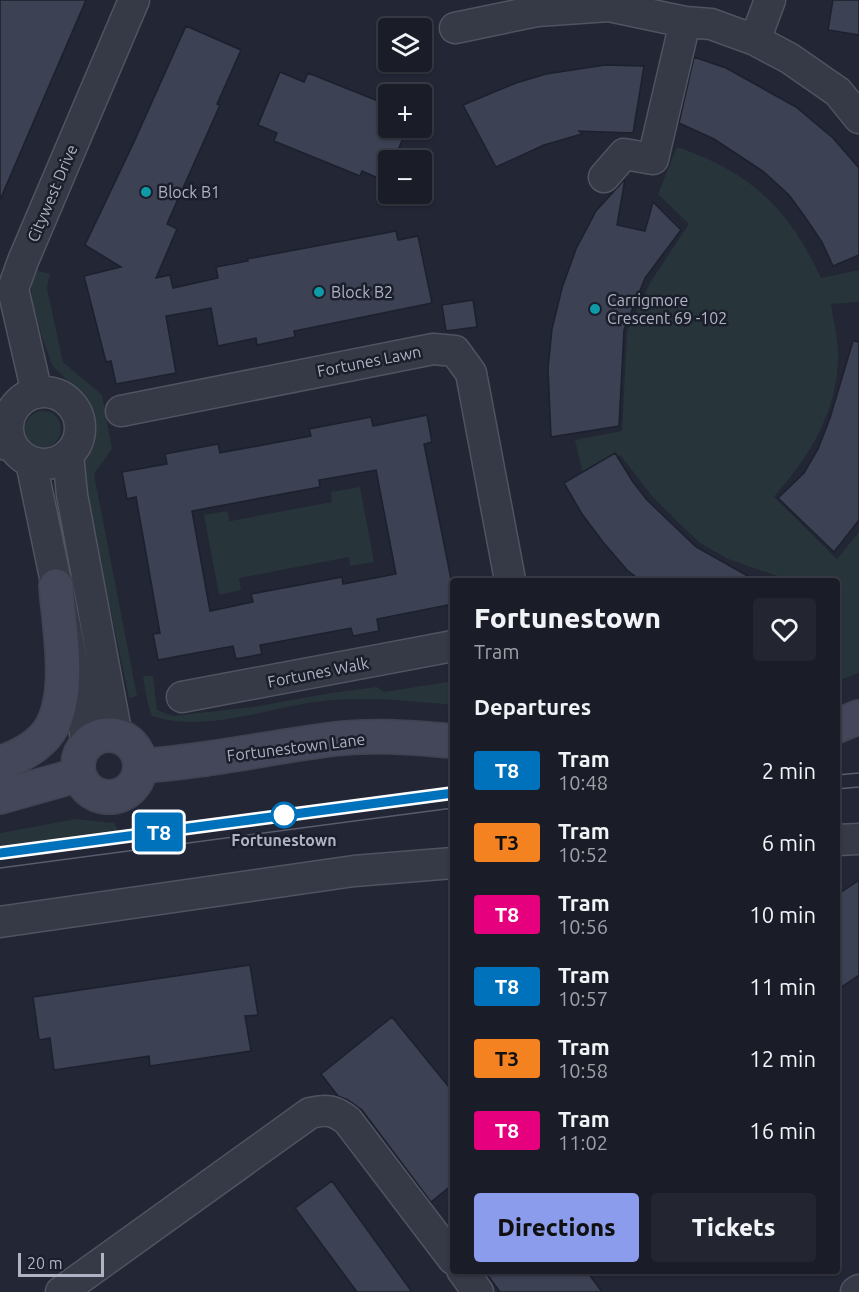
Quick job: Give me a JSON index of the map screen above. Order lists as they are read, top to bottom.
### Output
{
  "streets": {
    "street": [
      "Citywest Drive",
      "Fortunes Lawn",
      "Fortunes Walk",
      "Fortunestown Lane"
    ]
  },
  "places": [
    "Block B1",
    "Block B2",
    "Carrigmore Crescent 69 -102",
    "Fortunestown"
  ],
  "lines": ["tram line T8"],
  "scale_bar": "20 m",
  "page": {
    "on_map": "T8",
    "map_buttons": ["+", "−"],
    "heading": [
      ["Fortunestown", "Tram"],
      "Departures"
    ],
    "list": [
      {
        "mark": "T8",
        "name": "Tram",
        "note": "10:48",
        "value": "2 min"
      },
      {
        "mark": "T3",
        "name": "Tram",
        "note": "10:52",
        "value": "6 min"
      },
      {
        "mark": "T8",
        "name": "Tram",
        "note": "10:56",
        "value": "10 min"
      },
      {
        "mark": "T8",
        "name": "Tram",
        "note": "10:57",
        "value": "11 min"
      },
      {
        "mark": "T3",
        "name": "Tram",
        "note": "10:58",
        "value": "12 min"
      },
      {
        "mark": "T8",
        "name": "Tram",
        "note": "11:02",
        "value": "16 min"
      }
    ],
    "buttons": ["Directions", "Tickets"],
    "scale": "20 m"
  }
}
